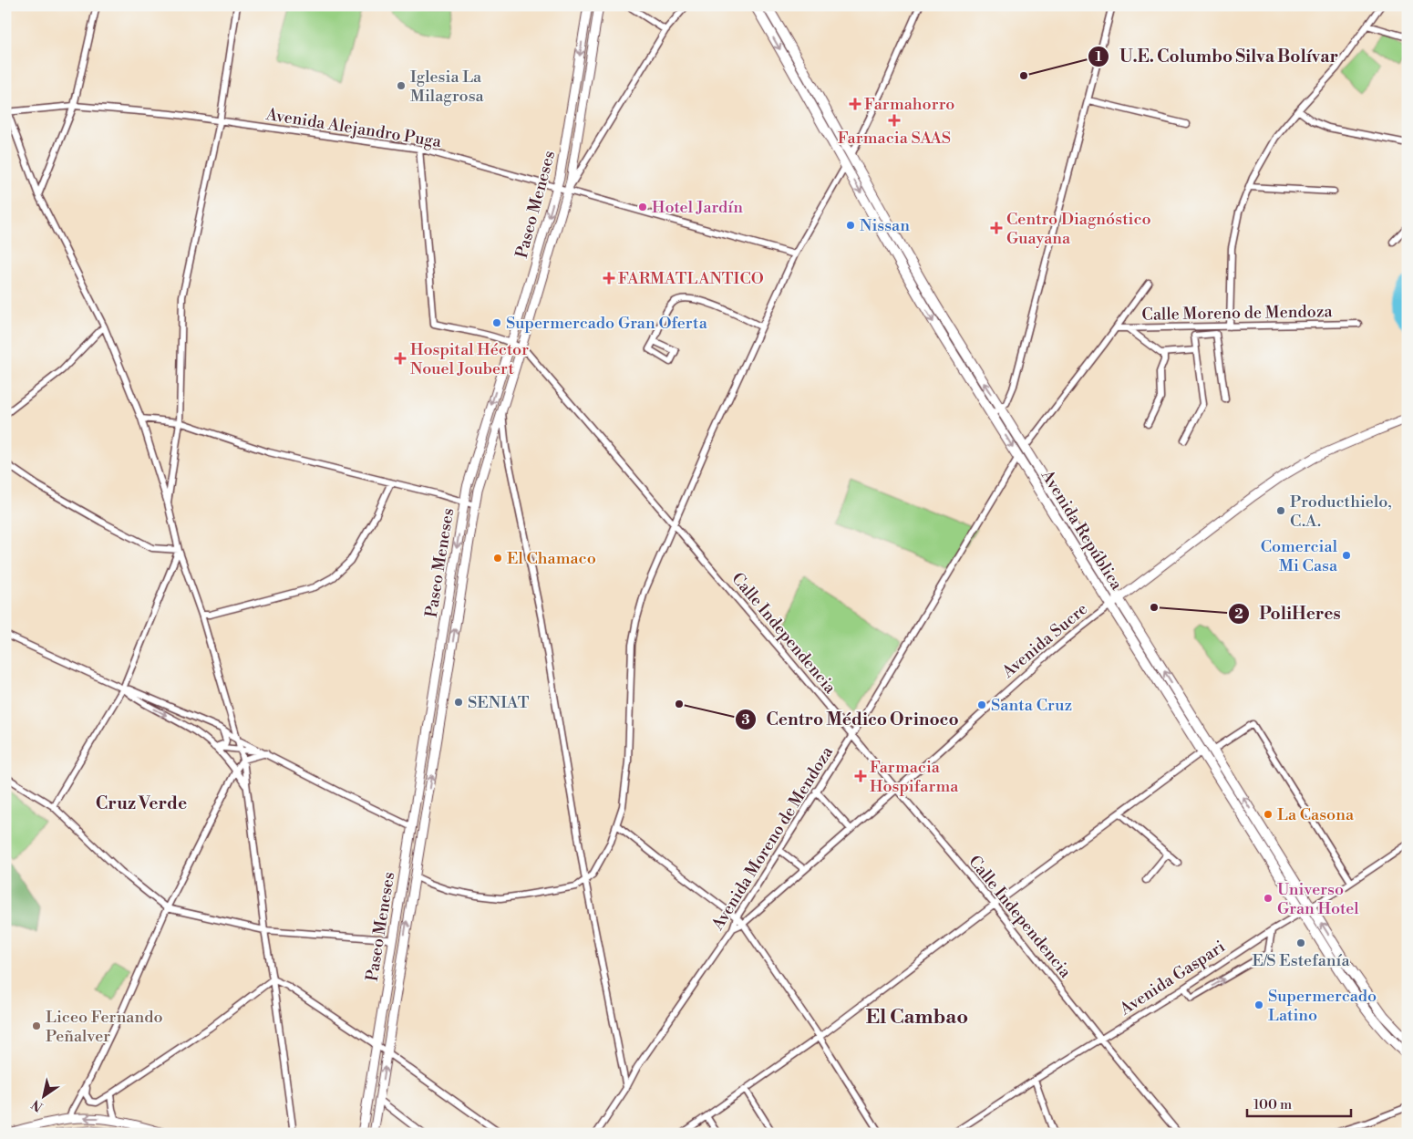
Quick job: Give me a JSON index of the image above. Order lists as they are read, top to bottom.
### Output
{
  "streets": {
    "main road": ["Avenida República"],
    "street": [
      "Avenida Alejandro Puga",
      "Paseo Meneses",
      "Calle Moreno de Mendoza",
      "Calle Independencia",
      "Avenida Sucre",
      "Avenida Moreno de Mendoza",
      "Avenida Gaspari"
    ]
  },
  "crossings": [
    ["Avenida Alejandro Puga", "Paseo Meneses"],
    ["Paseo Meneses", "Calle Independencia"],
    ["Calle Moreno de Mendoza", "Avenida República"],
    ["Avenida República", "Avenida Sucre"],
    ["Avenida República", "Avenida Moreno de Mendoza"],
    ["Avenida República", "Avenida Gaspari"],
    ["Calle Independencia", "Avenida Sucre"],
    ["Calle Independencia", "Avenida Moreno de Mendoza"],
    ["Calle Independencia", "Avenida Gaspari"],
    ["Avenida Sucre", "Avenida Moreno de Mendoza"]
  ],
  "districts": ["Cruz Verde", "El Cambao"],
  "places": {
    "other": [
      "U.E. Columbo Silva Bolívar",
      "Iglesia La Milagrosa",
      "Hotel Jardín",
      "Nissan",
      "Supermercado Gran Oferta",
      "Producthielo, C.A.",
      "Comercial Mi Casa",
      "El Chamaco",
      "PoliHeres",
      "SENIAT",
      "Centro Médico Orinoco",
      "Santa Cruz",
      "La Casona",
      "Universo Gran Hotel",
      "E/S Estefanía",
      "Supermercado Latino",
      "Liceo Fernando Peñalver"
    ],
    "health": [
      "Farmahorro",
      "Farmacia SAAS",
      "Centro Diagnóstico Guayana",
      "FARMATLANTICO",
      "Hospital Héctor Nouel Joubert",
      "Farmacia Hospifarma"
    ]
  },
  "scale_bar": "100 m",
  "north": "bottom left"
}
